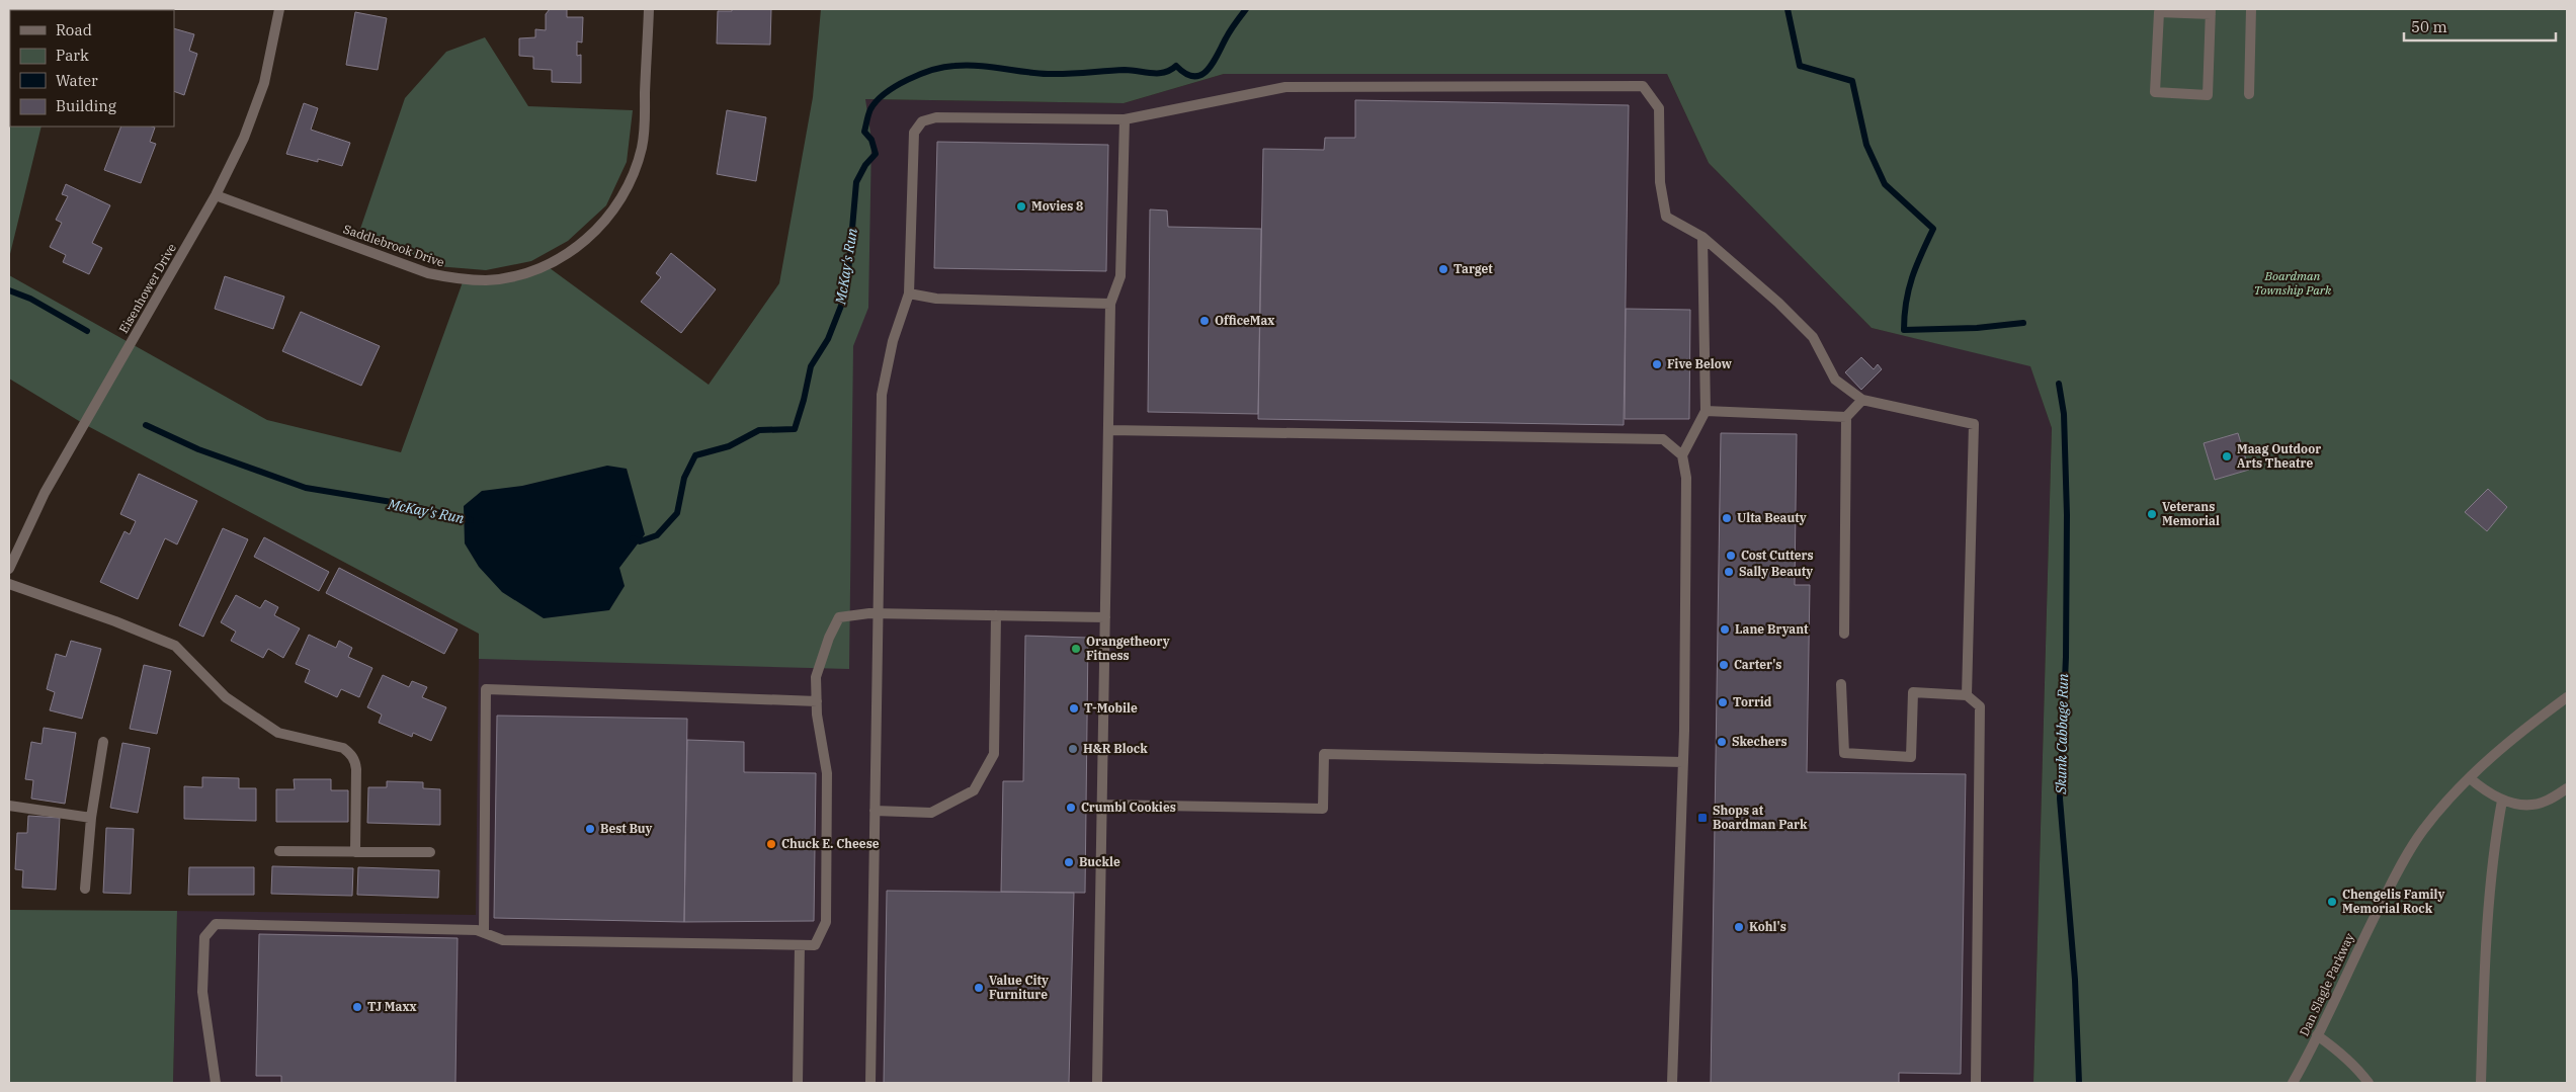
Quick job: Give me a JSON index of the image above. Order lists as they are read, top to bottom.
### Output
{
  "streets": {
    "street": ["Saddlebrook Drive", "Eisenhower Drive", "Dan Slagle Parkway"]
  },
  "crossings": [
    ["Saddlebrook Drive", "Eisenhower Drive"]
  ],
  "water": ["McKay's Run", "Skunk Cabbage Run"],
  "parks": ["Boardman Township Park"],
  "places": {
    "other": [
      "Movies 8",
      "Target",
      "OfficeMax",
      "Five Below",
      "Maag Outdoor Arts Theatre",
      "Veterans Memorial",
      "Ulta Beauty",
      "Cost Cutters",
      "Sally Beauty",
      "Lane Bryant",
      "Orangetheory Fitness",
      "Carter's",
      "Torrid",
      "T-Mobile",
      "Skechers",
      "H&R Block",
      "Crumbl Cookies",
      "Best Buy",
      "Chuck E. Cheese",
      "Buckle",
      "Chengelis Family Memorial Rock",
      "Kohl's",
      "Value City Furniture",
      "TJ Maxx"
    ],
    "transit": ["Shops at Boardman Park"]
  },
  "legend": [
    "Road",
    "Park",
    "Water",
    "Building"
  ],
  "scale_bar": "50 m"
}
